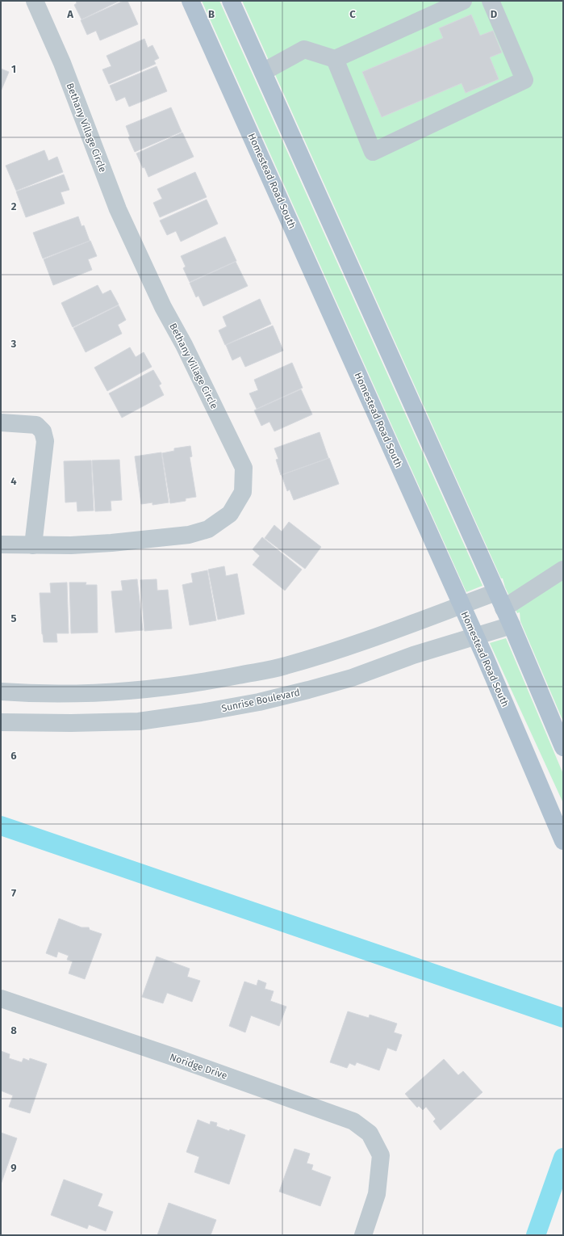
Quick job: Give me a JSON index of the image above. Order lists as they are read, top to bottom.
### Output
{
  "streets": {
    "main road": ["Homestead Road South"],
    "street": ["Bethany Village Circle", "Sunrise Boulevard", "Noridge Drive"]
  },
  "crossings": [
    ["Homestead Road South", "Sunrise Boulevard"]
  ],
  "grid": {
    "columns": [
      "A",
      "B",
      "C",
      "D"
    ],
    "rows": [
      "1",
      "2",
      "3",
      "4",
      "5",
      "6",
      "7",
      "8",
      "9"
    ]
  }
}
